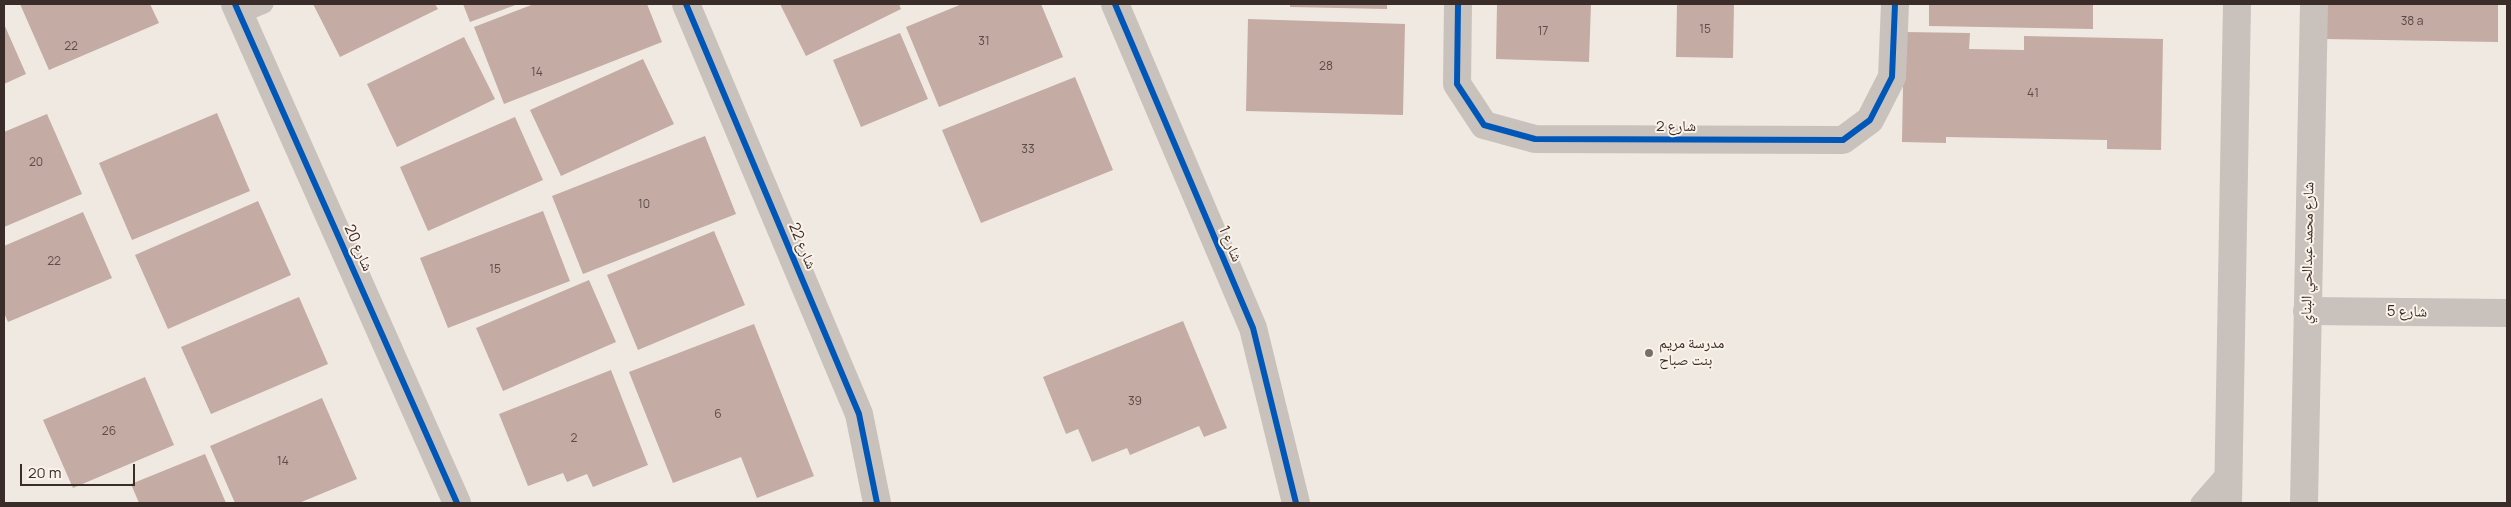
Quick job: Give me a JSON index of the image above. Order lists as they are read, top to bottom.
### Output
{
  "streets": {
    "street": [
      "شارع 2",
      "شارع 1",
      "شارع 22",
      "شارع 20",
      "شارع محمد عبدالحي البناي",
      "شارع 5"
    ]
  },
  "crossings": [
    ["شارع محمد عبدالحي البناي", "شارع 5"]
  ],
  "places": ["مدرسة مريم بنت صباح"],
  "house_numbers": [
    "38 a",
    "15",
    "17",
    "31",
    "22",
    "28",
    "14",
    "41",
    "33",
    "20",
    "10",
    "22",
    "15",
    "39",
    "6",
    "26",
    "2",
    "14"
  ],
  "scale_bar": "20 m"
}
